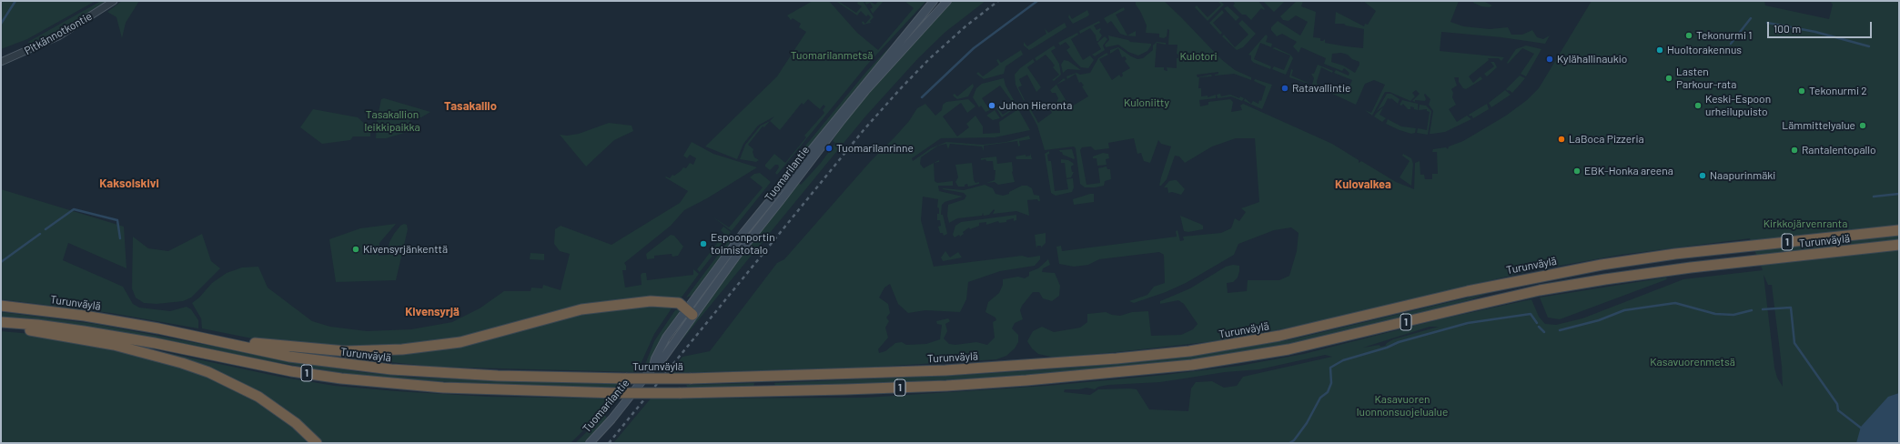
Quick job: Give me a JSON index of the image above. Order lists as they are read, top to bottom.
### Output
{
  "streets": {
    "highway": ["Turunväylä", "1"],
    "main road": ["Tuomarilantie"],
    "street": ["Pitkännotkontie"]
  },
  "districts": [
    "Tasakallio",
    "Kaksoiskivi",
    "Kulovalkea",
    "Kivensyrjä"
  ],
  "parks": [
    "Tuomarilanmetsä",
    "Kulotori",
    "Kuloniitty",
    "Tasakallion leikkipaikka",
    "Kirkkojärvenranta",
    "Kasavuorenmetsä",
    "Kasavuoren luonnonsuojelualue"
  ],
  "places": [
    "Tekonurmi 1",
    "Huoltorakennus",
    "Kylähallinaukio",
    "Lasten Parkour-rata",
    "Ratavallintie",
    "Tekonurmi 2",
    "Juhon Hieronta",
    "Keski-Espoon urheilupuisto",
    "Lämmittelyalue",
    "LaBoca Pizzeria",
    "Tuomarilanrinne",
    "Rantalentopallo",
    "EBK-Honka areena",
    "Naapurinmäki",
    "Espoonportin toimistotalo",
    "Kivensyrjänkenttä"
  ],
  "scale_bar": "100 m"
}
